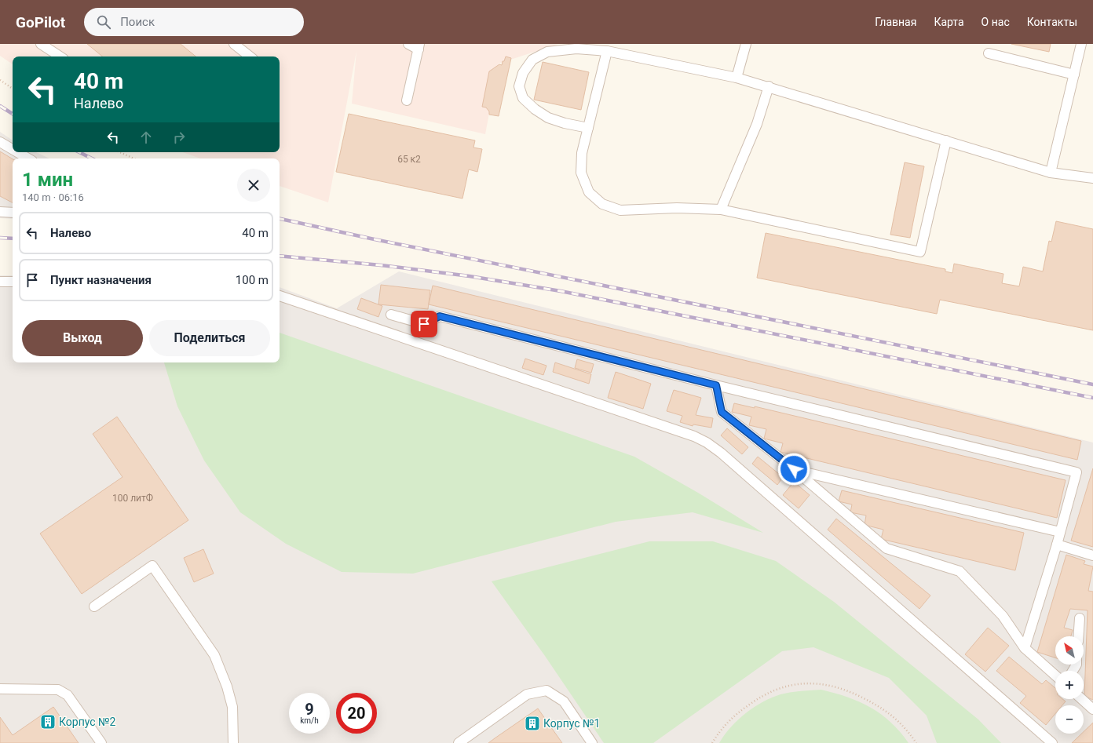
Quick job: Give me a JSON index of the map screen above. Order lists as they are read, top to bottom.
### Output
{
  "places": {
    "building": ["Корпус №2", "Корпус №1"]
  },
  "house_numbers": ["65 к2", "100 литФ"],
  "north": "top left",
  "page": {
    "header": "GoPilot",
    "search": "Поиск",
    "nav": [
      "Главная",
      "Карта",
      "О нас",
      "Контакты"
    ],
    "turn": ["40 m", "Налево"],
    "heading": ["1 мин", "140 m · 06:16"],
    "list": [
      {
        "name": "Налево",
        "value": "40 m"
      },
      {
        "name": "Пункт назначения",
        "value": "100 m"
      }
    ],
    "buttons": ["Выход", "Поделиться"],
    "map_buttons": ["+", "−"],
    "speed": "9 km/h",
    "limit": "20"
  }
}
